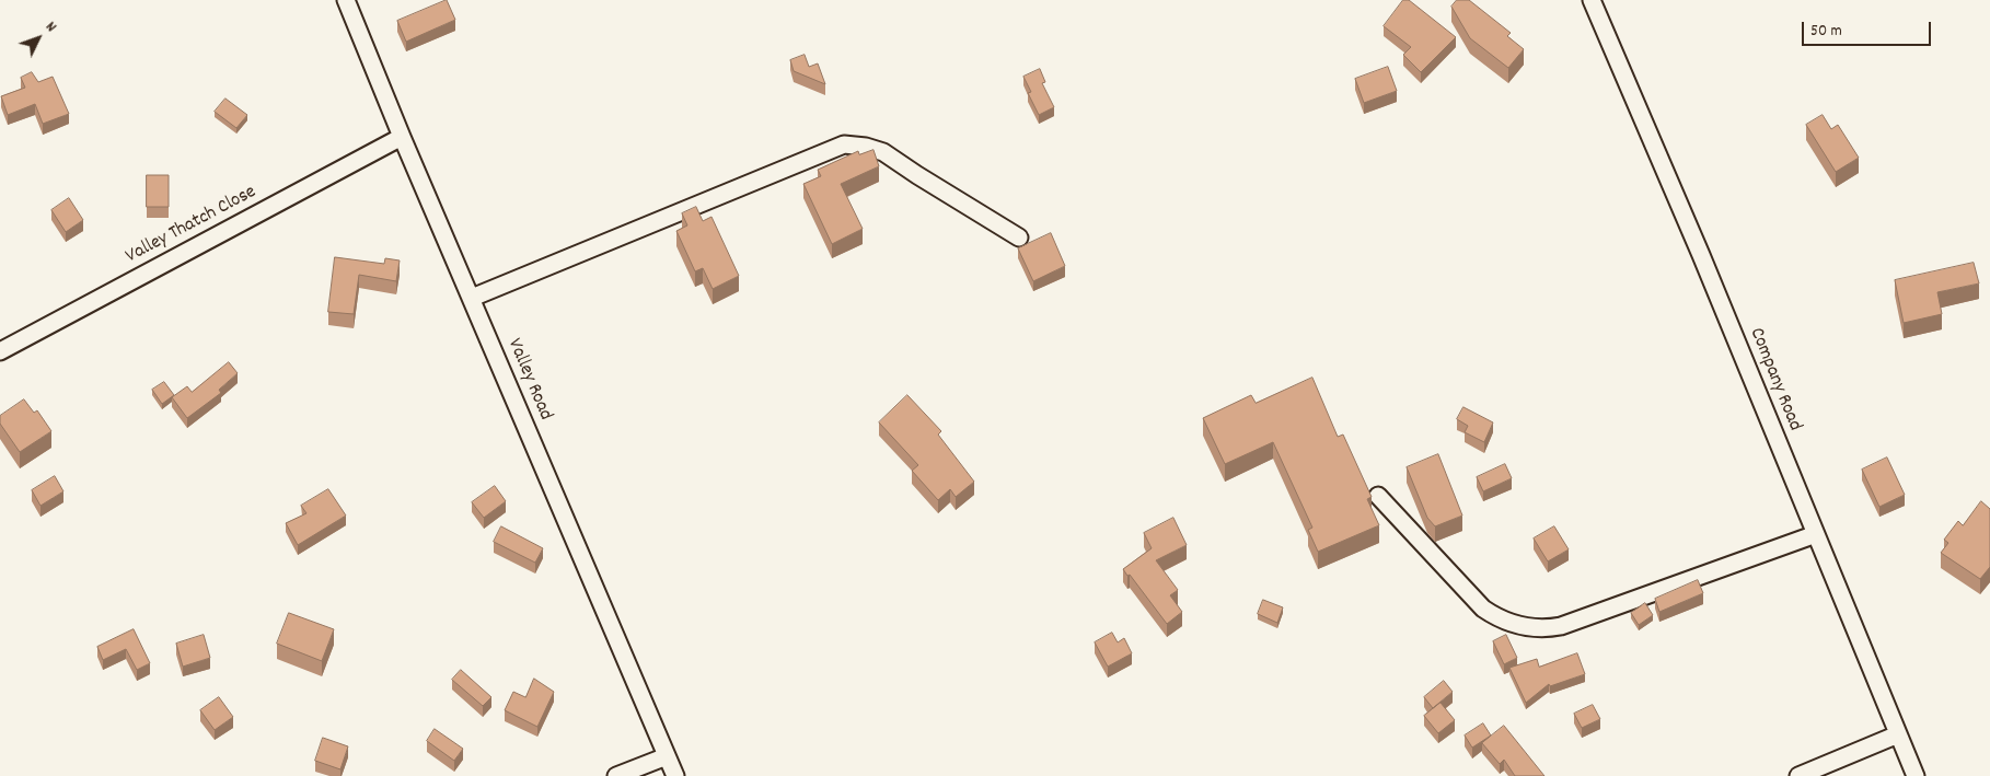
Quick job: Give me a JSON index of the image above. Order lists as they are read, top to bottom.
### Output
{
  "streets": {
    "street": ["Valley Thatch Close", "Valley Road", "Company Road"]
  },
  "crossings": [
    ["Valley Thatch Close", "Valley Road"]
  ],
  "scale_bar": "50 m",
  "north": "top right"
}
